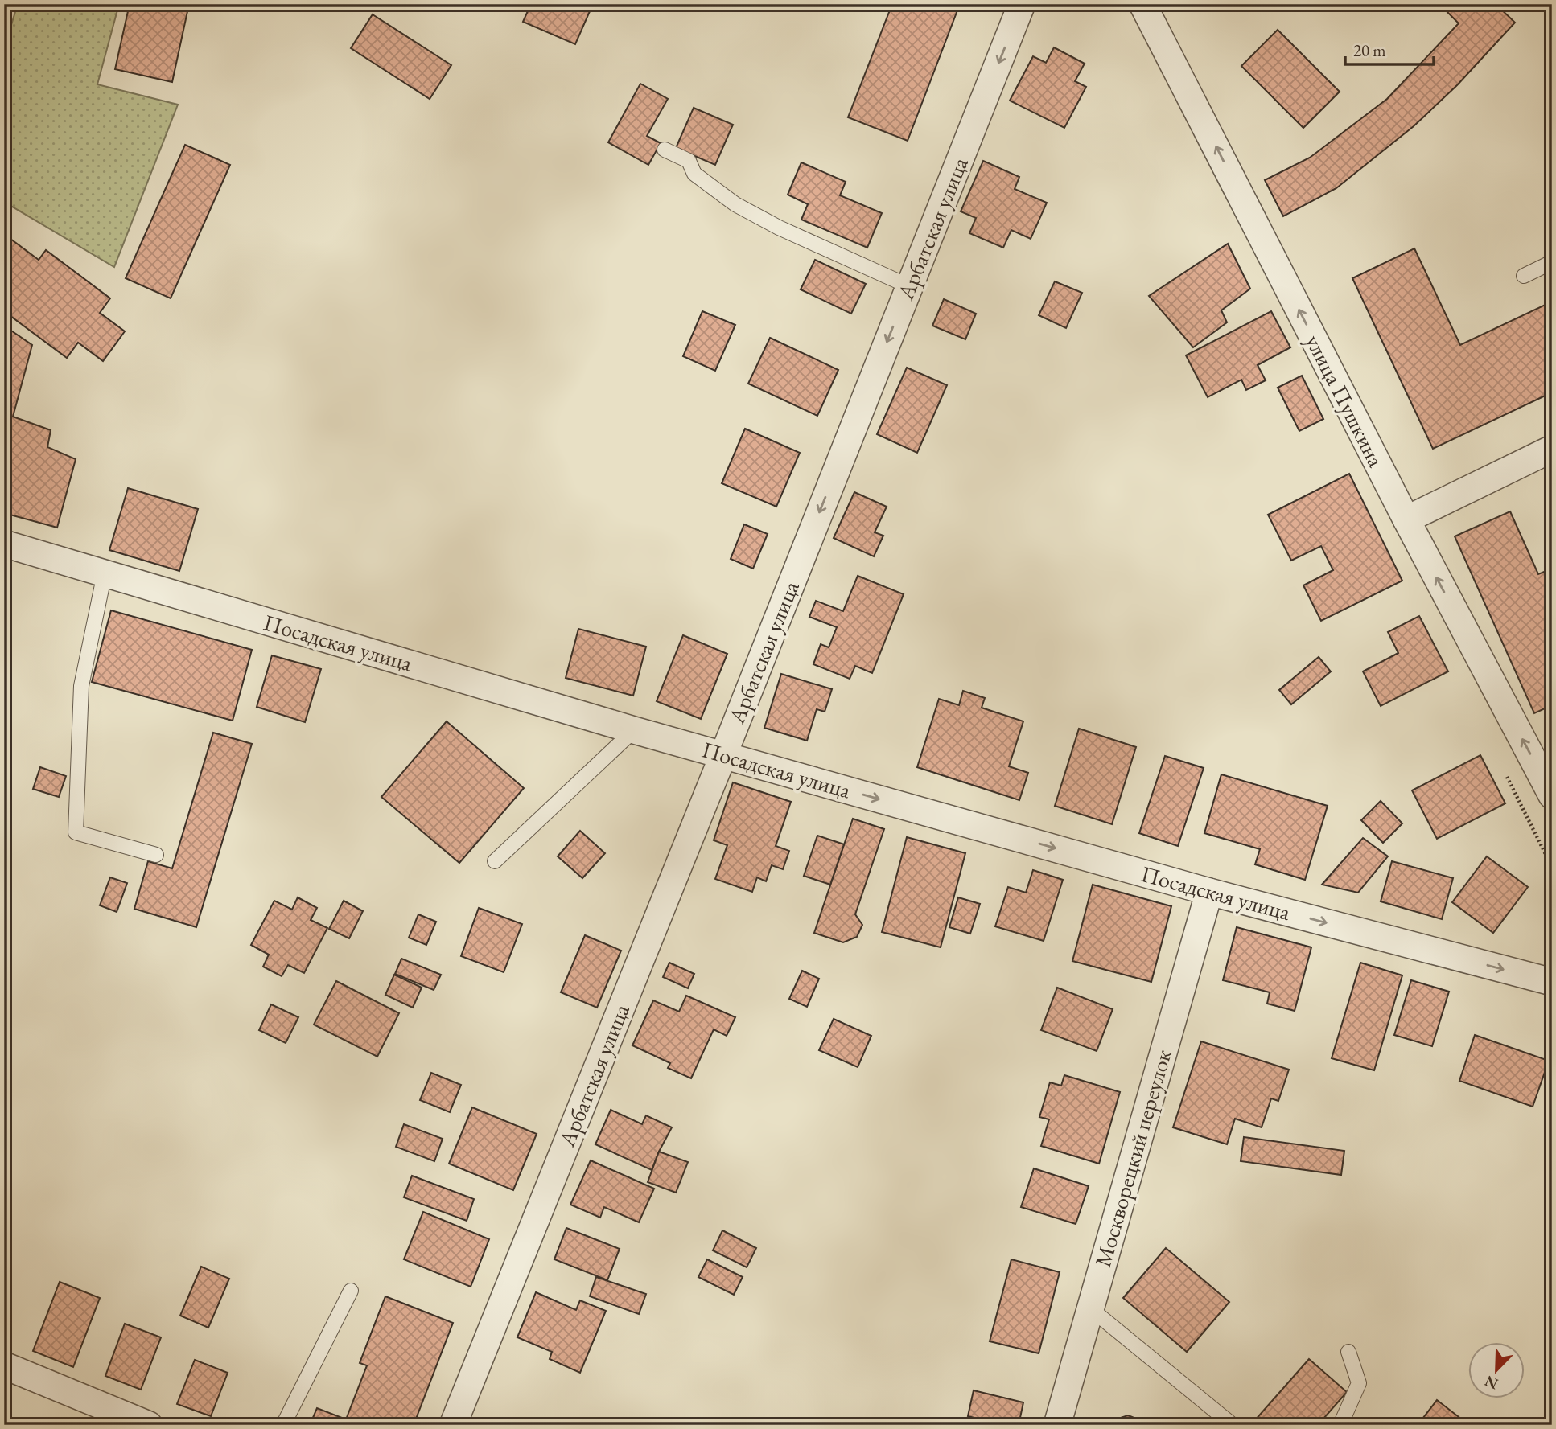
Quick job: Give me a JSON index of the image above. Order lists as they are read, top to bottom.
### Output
{
  "streets": {
    "street": [
      "Арбатская улица",
      "улица Пушкина",
      "Посадская улица",
      "Москворецкий переулок"
    ]
  },
  "crossings": [
    ["Арбатская улица", "Посадская улица"],
    ["Посадская улица", "Москворецкий переулок"]
  ],
  "one_way": ["Арбатская улица", "улица Пушкина", "Посадская улица"],
  "scale_bar": "20 m",
  "north": "bottom left"
}
